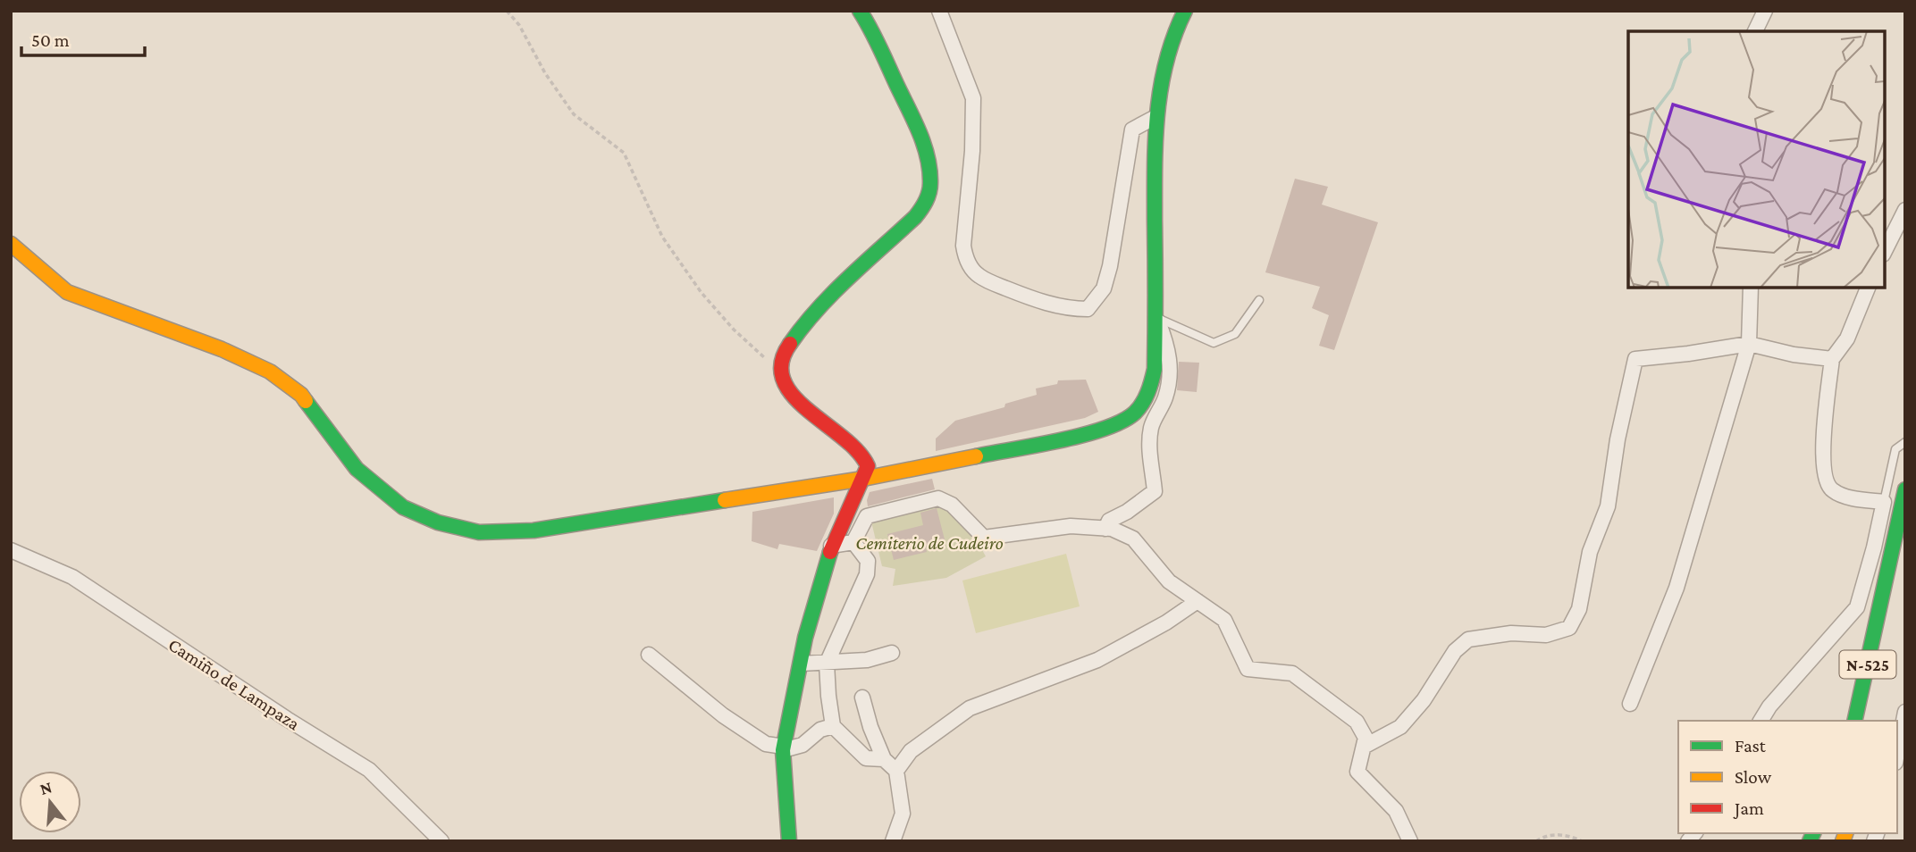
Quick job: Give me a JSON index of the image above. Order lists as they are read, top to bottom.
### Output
{
  "streets": {
    "main road": ["N-525"],
    "street": ["Camiño de Lampaza"]
  },
  "parks": ["Cemiterio de Cudeiro"],
  "legend": ["Fast", "Slow", "Jam"],
  "scale_bar": "50 m",
  "north": "top"
}
